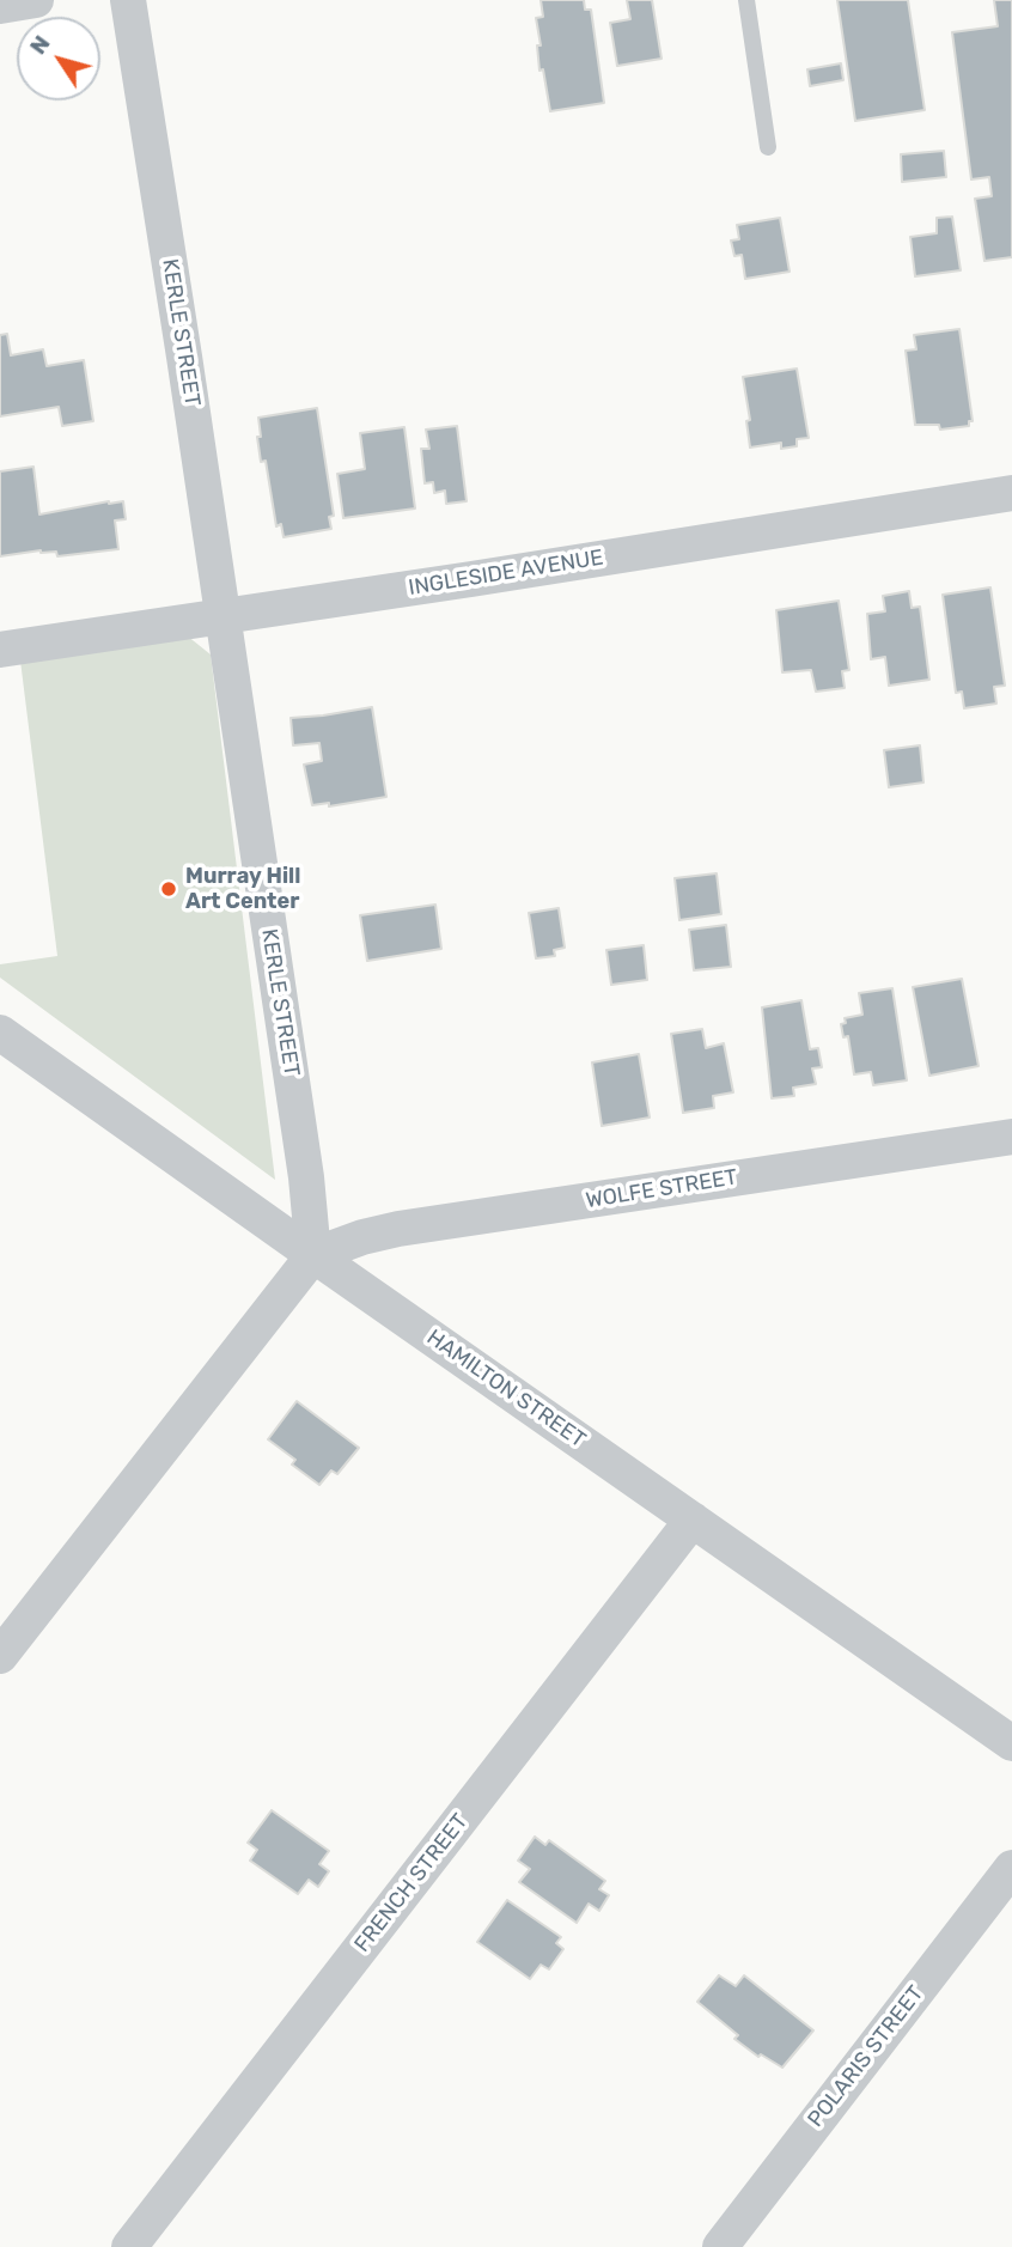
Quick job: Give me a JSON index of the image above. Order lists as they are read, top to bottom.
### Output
{
  "streets": {
    "street": [
      "KERLE STREET",
      "INGLESIDE AVENUE",
      "WOLFE STREET",
      "HAMILTON STREET",
      "FRENCH STREET",
      "POLARIS STREET"
    ]
  },
  "crossings": [
    ["KERLE STREET", "INGLESIDE AVENUE"],
    ["KERLE STREET", "WOLFE STREET"],
    ["KERLE STREET", "HAMILTON STREET"],
    ["WOLFE STREET", "HAMILTON STREET"],
    ["HAMILTON STREET", "FRENCH STREET"]
  ],
  "places": ["Murray Hill Art Center"],
  "north": "top left"
}
